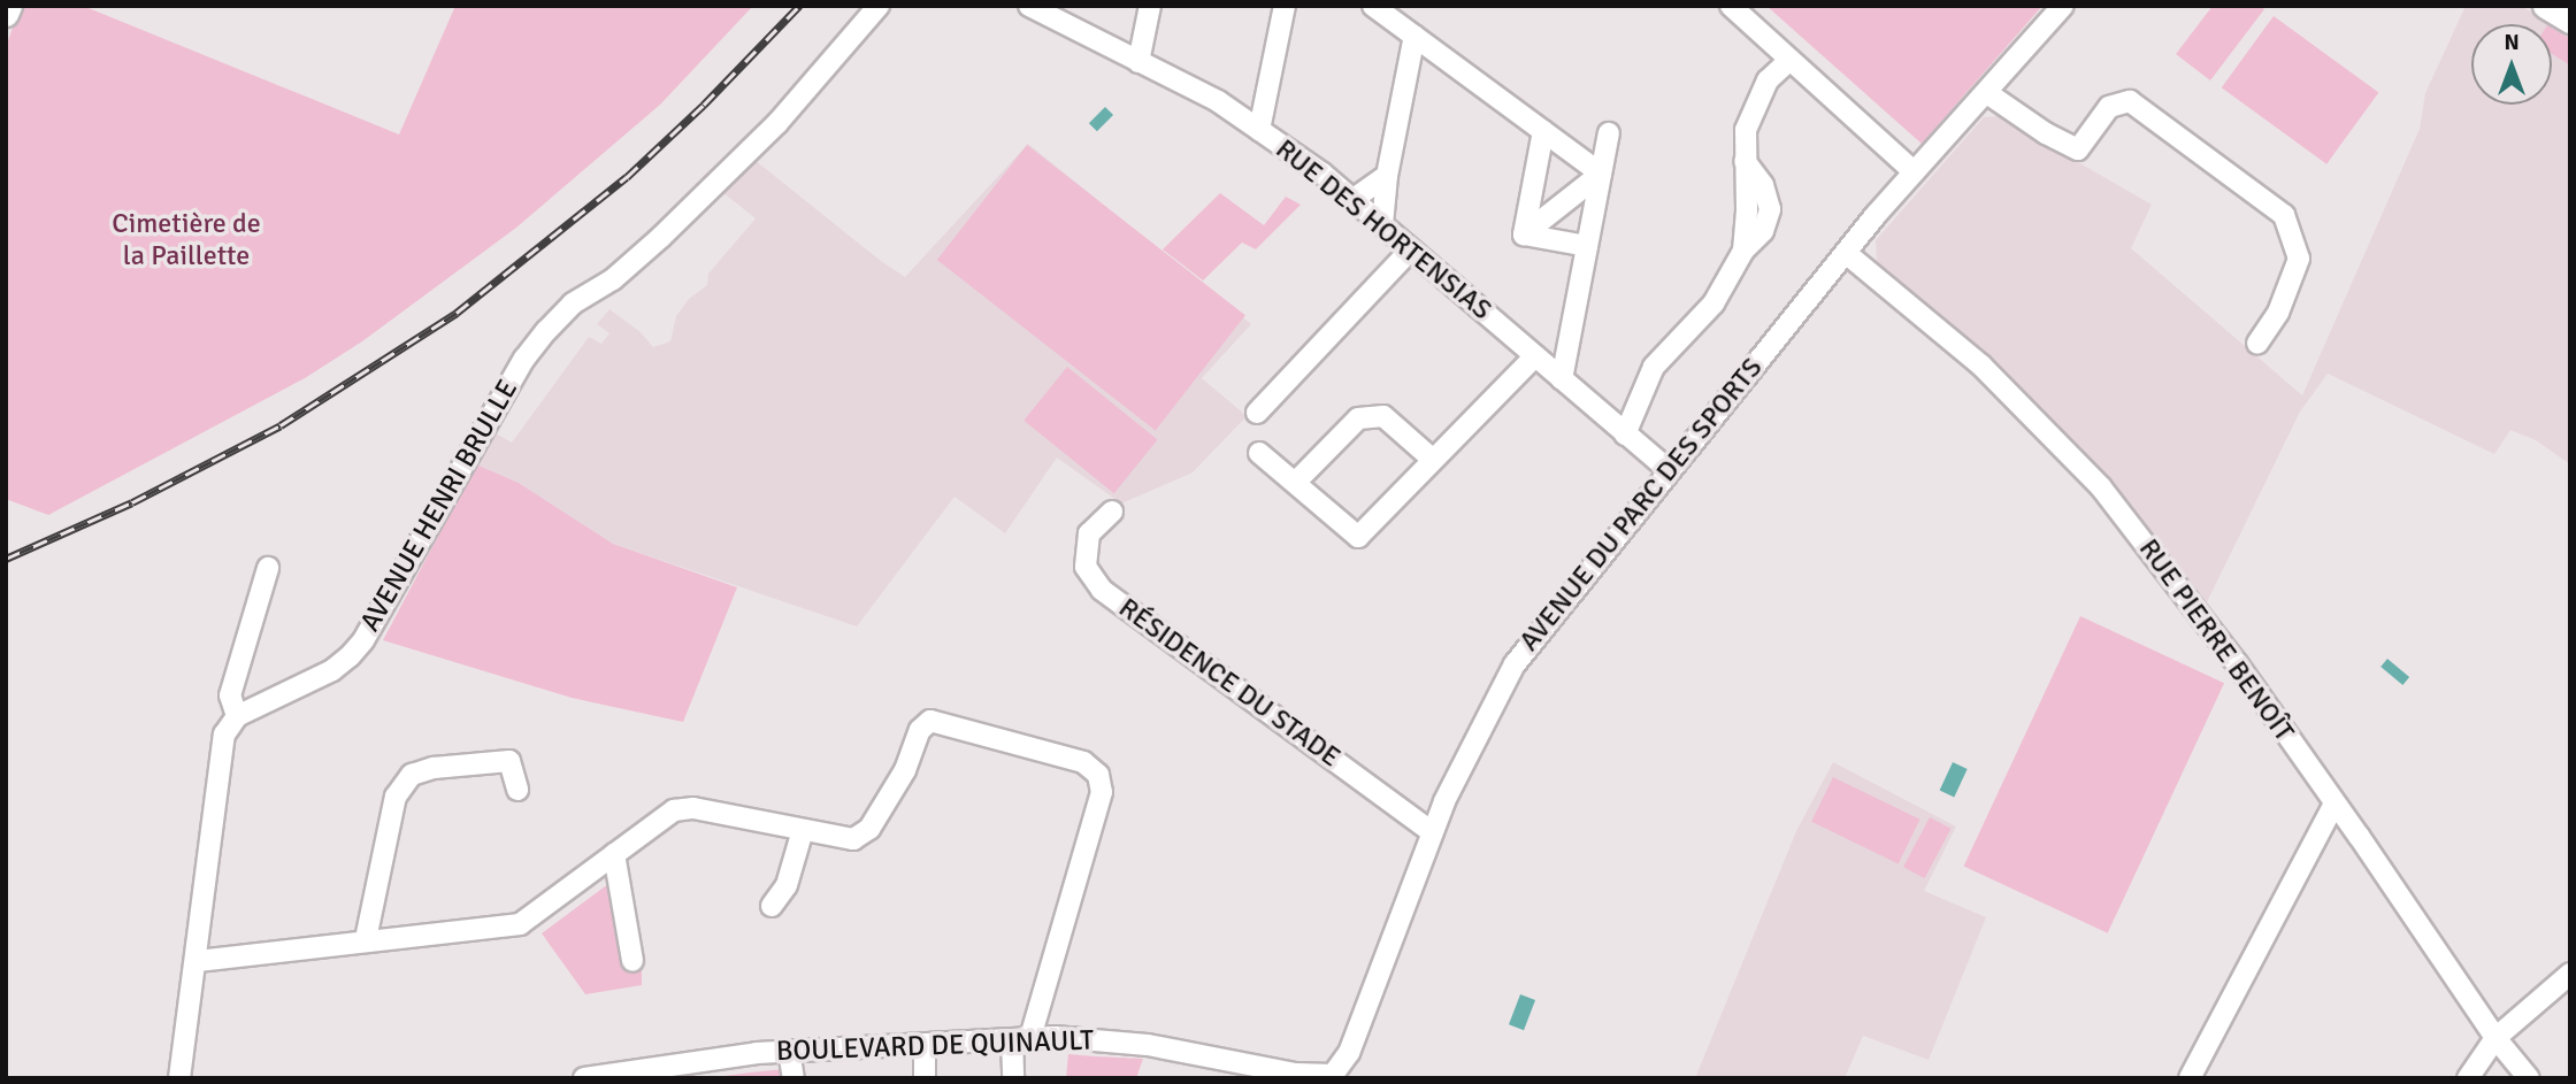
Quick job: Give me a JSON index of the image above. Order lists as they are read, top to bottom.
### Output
{
  "streets": {
    "street": [
      "RUE DES HORTENSIAS",
      "AVENUE DU PARC DES SPORTS",
      "AVENUE HENRI BRULLE",
      "RUE PIERRE BENOÎT",
      "RÉSIDENCE DU STADE",
      "BOULEVARD DE QUINAULT"
    ]
  },
  "crossings": [
    ["RUE DES HORTENSIAS", "AVENUE DU PARC DES SPORTS"],
    ["AVENUE DU PARC DES SPORTS", "RUE PIERRE BENOÎT"],
    ["AVENUE DU PARC DES SPORTS", "RÉSIDENCE DU STADE"],
    ["AVENUE DU PARC DES SPORTS", "BOULEVARD DE QUINAULT"]
  ],
  "parks": ["Cimetière de la Paillette"],
  "north": "top"
}
